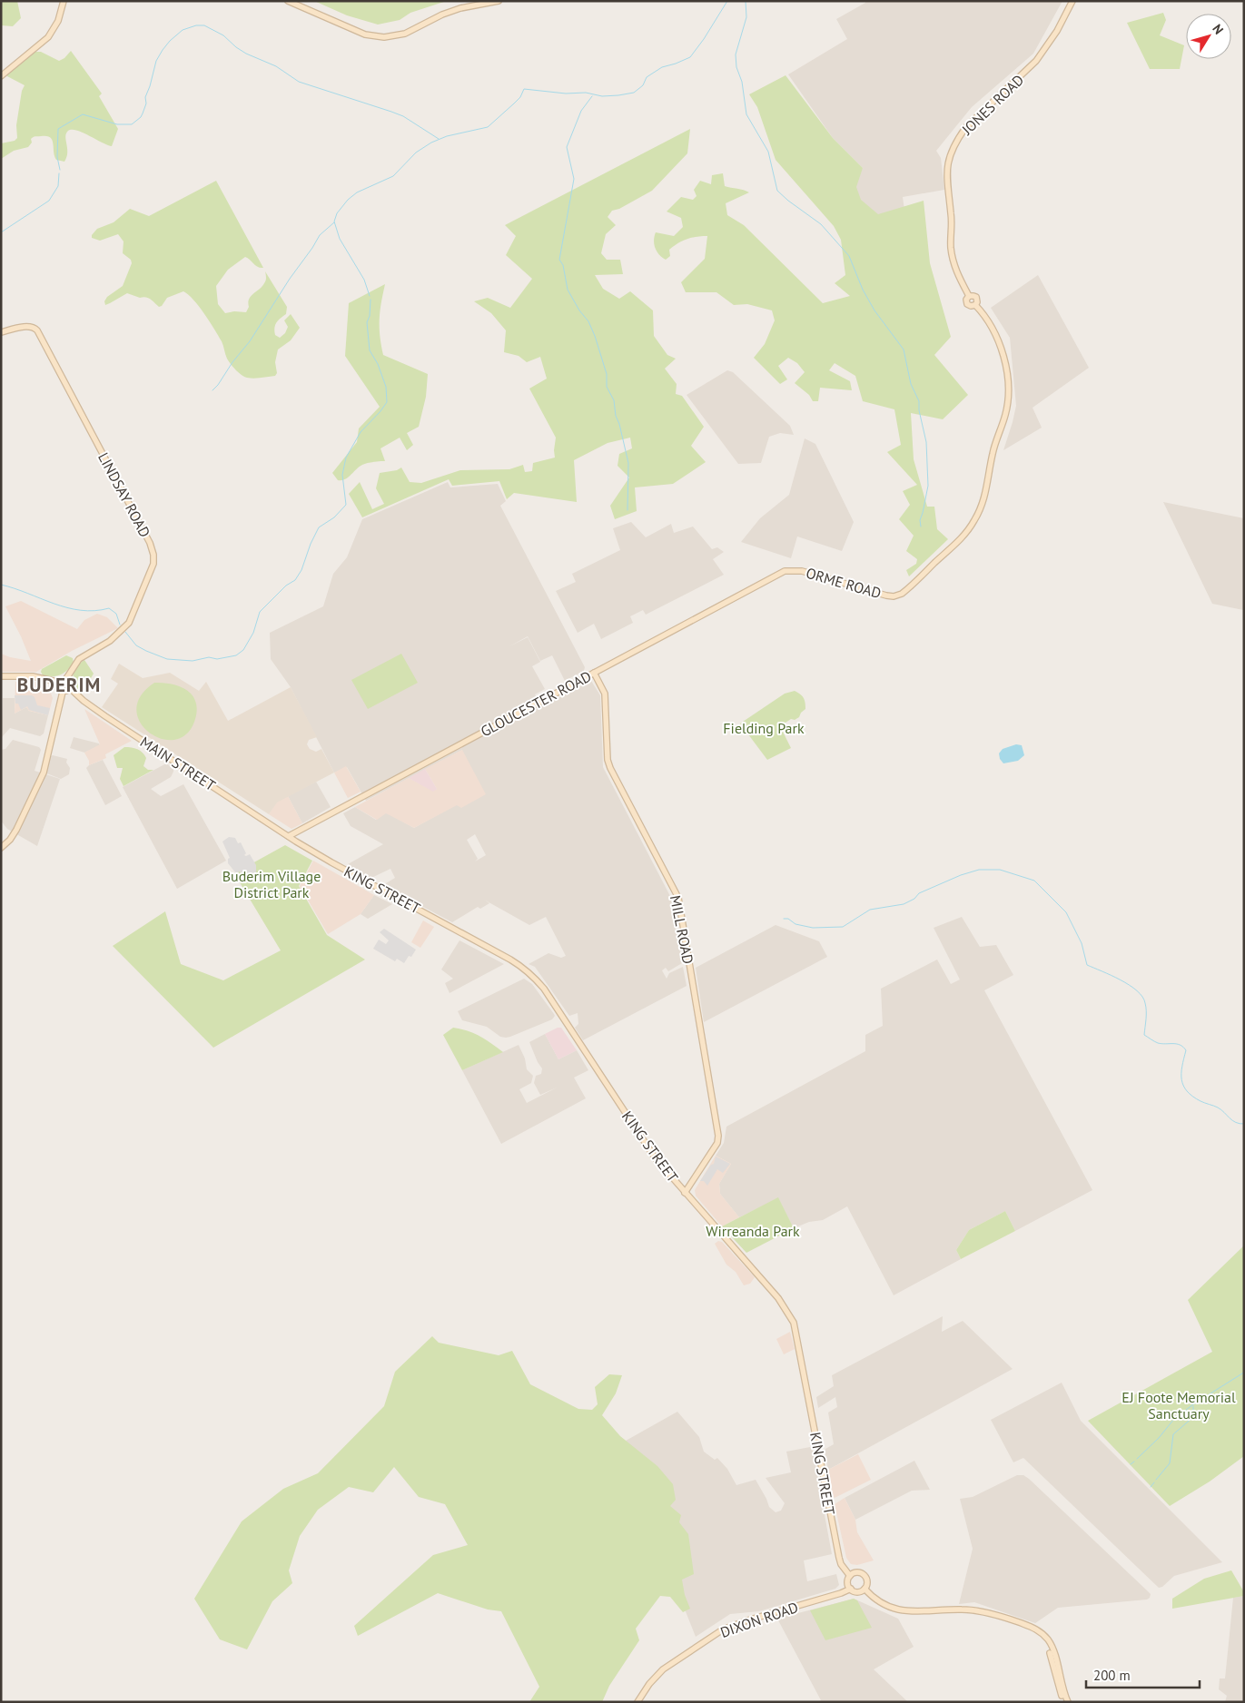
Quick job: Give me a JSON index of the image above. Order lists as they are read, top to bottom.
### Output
{
  "streets": {
    "main road": [
      "JONES ROAD",
      "LINDSAY ROAD",
      "ORME ROAD",
      "GLOUCESTER ROAD",
      "MAIN STREET",
      "KING STREET",
      "MILL ROAD",
      "DIXON ROAD"
    ]
  },
  "crossings": [
    ["JONES ROAD", "ORME ROAD"],
    ["LINDSAY ROAD", "MAIN STREET"],
    ["ORME ROAD", "GLOUCESTER ROAD"],
    ["GLOUCESTER ROAD", "MAIN STREET"],
    ["GLOUCESTER ROAD", "KING STREET"],
    ["GLOUCESTER ROAD", "MILL ROAD"],
    ["MAIN STREET", "KING STREET"],
    ["KING STREET", "MILL ROAD"],
    ["KING STREET", "DIXON ROAD"]
  ],
  "districts": ["BUDERIM"],
  "parks": [
    "Fielding Park",
    "Buderim Village District Park",
    "Wirreanda Park",
    "EJ Foote Memorial Sanctuary"
  ],
  "scale_bar": "200 m",
  "north": "top right"
}
